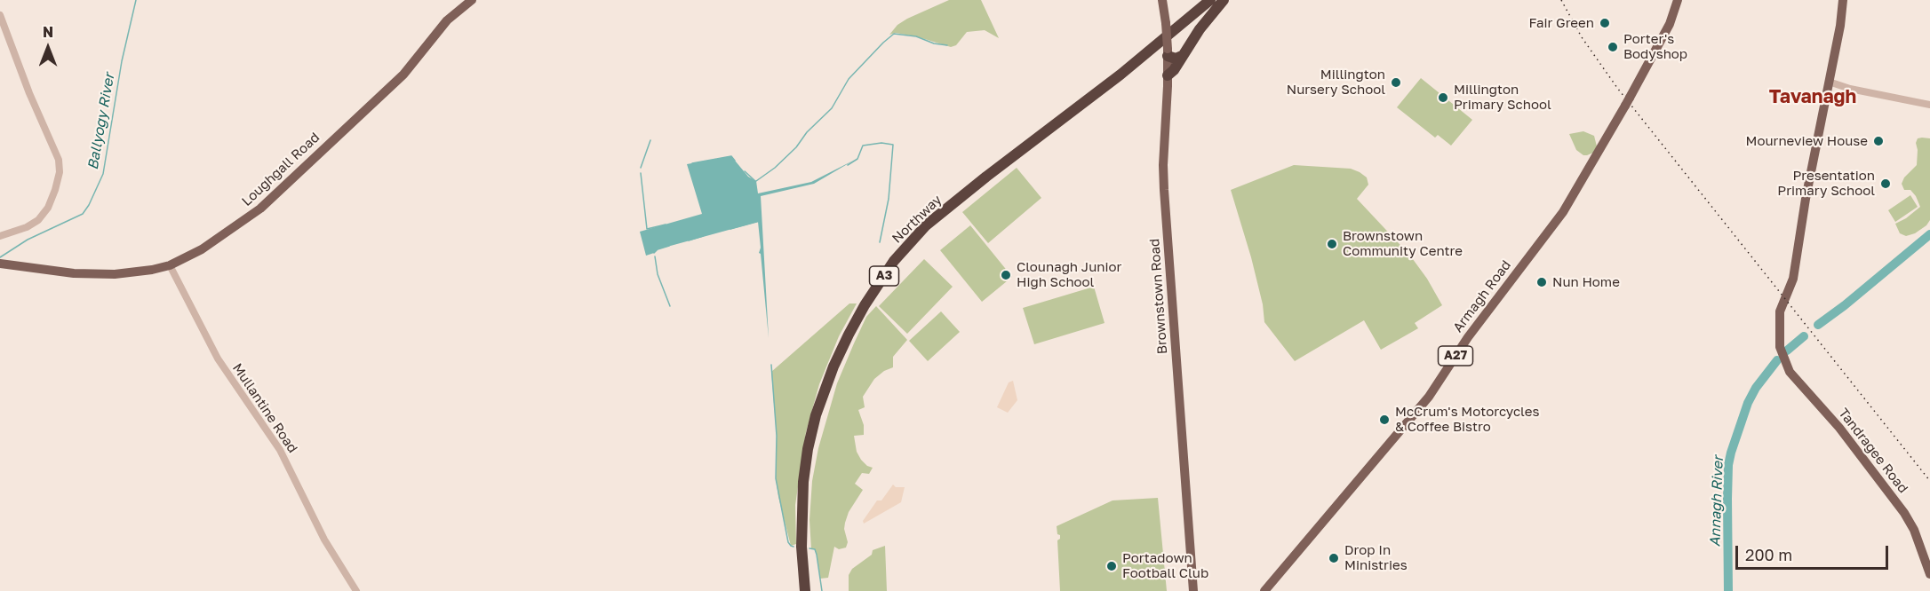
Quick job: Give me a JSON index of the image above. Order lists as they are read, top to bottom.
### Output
{
  "streets": {
    "highway": ["Northway", "A3"],
    "main road": [
      "Loughgall Road",
      "Brownstown Road",
      "Armagh Road",
      "A27",
      "Tandragee Road"
    ],
    "street": ["Mullantine Road"]
  },
  "crossings": [
    ["Loughgall Road", "Mullantine Road"]
  ],
  "districts": ["Tavanagh"],
  "water": ["Ballyogy River", "Annagh River"],
  "places": [
    "Fair Green",
    "Porter's Bodyshop",
    "Millington Nursery School",
    "Millington Primary School",
    "Mourneview House",
    "Presentation Primary School",
    "Brownstown Community Centre",
    "Clounagh Junior High School",
    "Nun Home",
    "McCrum's Motorcycles & Coffee Bistro",
    "Drop In Ministries",
    "Portadown Football Club"
  ],
  "scale_bar": "200 m",
  "north": "top"
}
